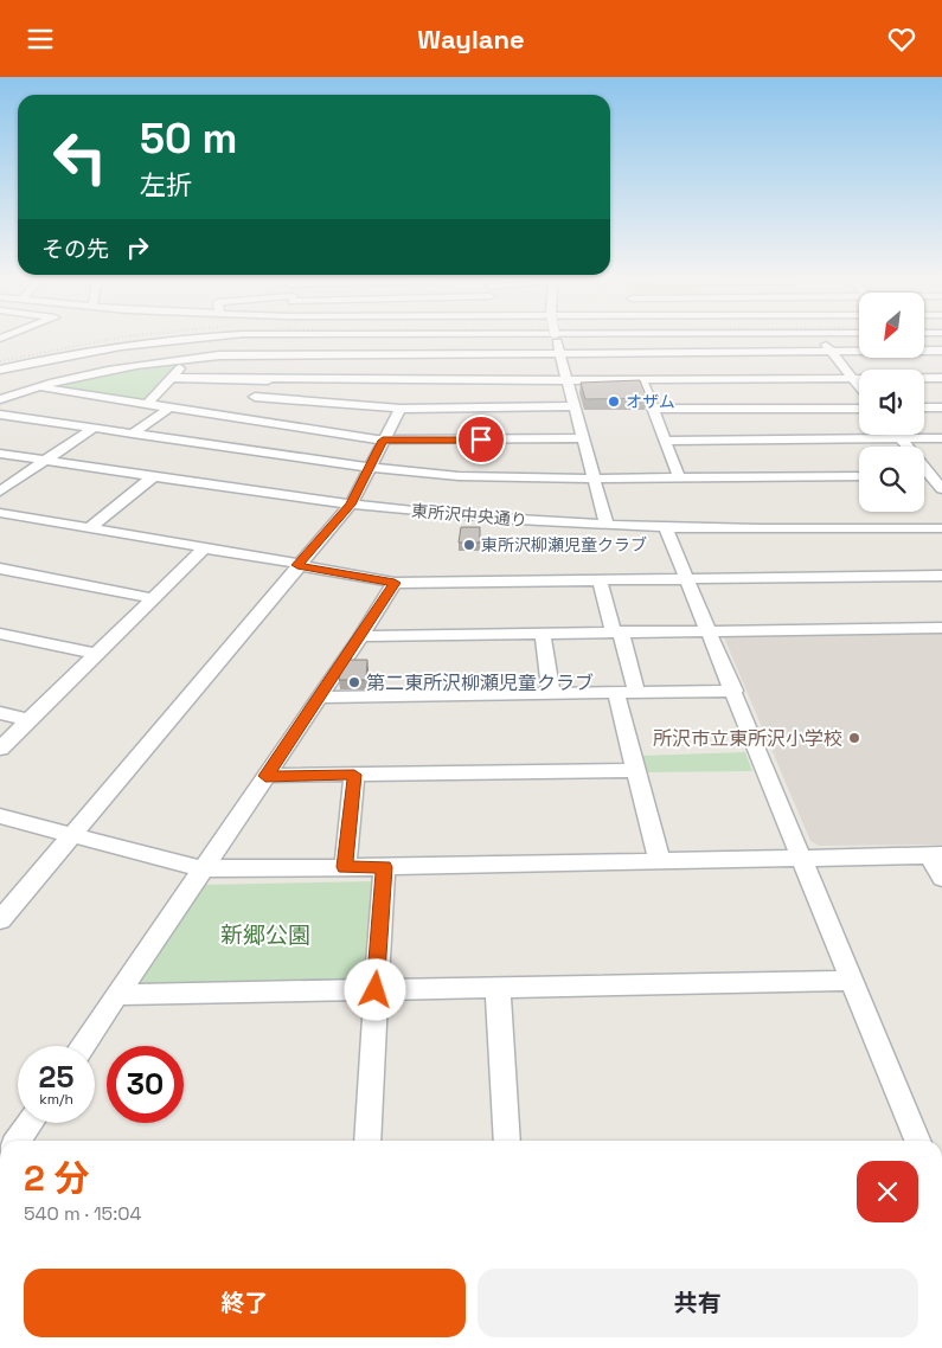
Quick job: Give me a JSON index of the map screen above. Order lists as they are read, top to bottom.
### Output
{
  "streets": {
    "street": ["東所沢中央通り"]
  },
  "parks": ["新郷公園"],
  "places": [
    "オザム",
    "東所沢柳瀬児童クラブ",
    "第二東所沢柳瀬児童クラブ",
    "所沢市立東所沢小学校"
  ],
  "north": "bottom left",
  "page": {
    "header": "Waylane",
    "turn": ["50 m", "左折"],
    "then": "その先",
    "speed": "25 km/h",
    "limit": "30",
    "heading": ["2 分", "540 m · 15:04"],
    "buttons": ["終了", "共有"]
  }
}
